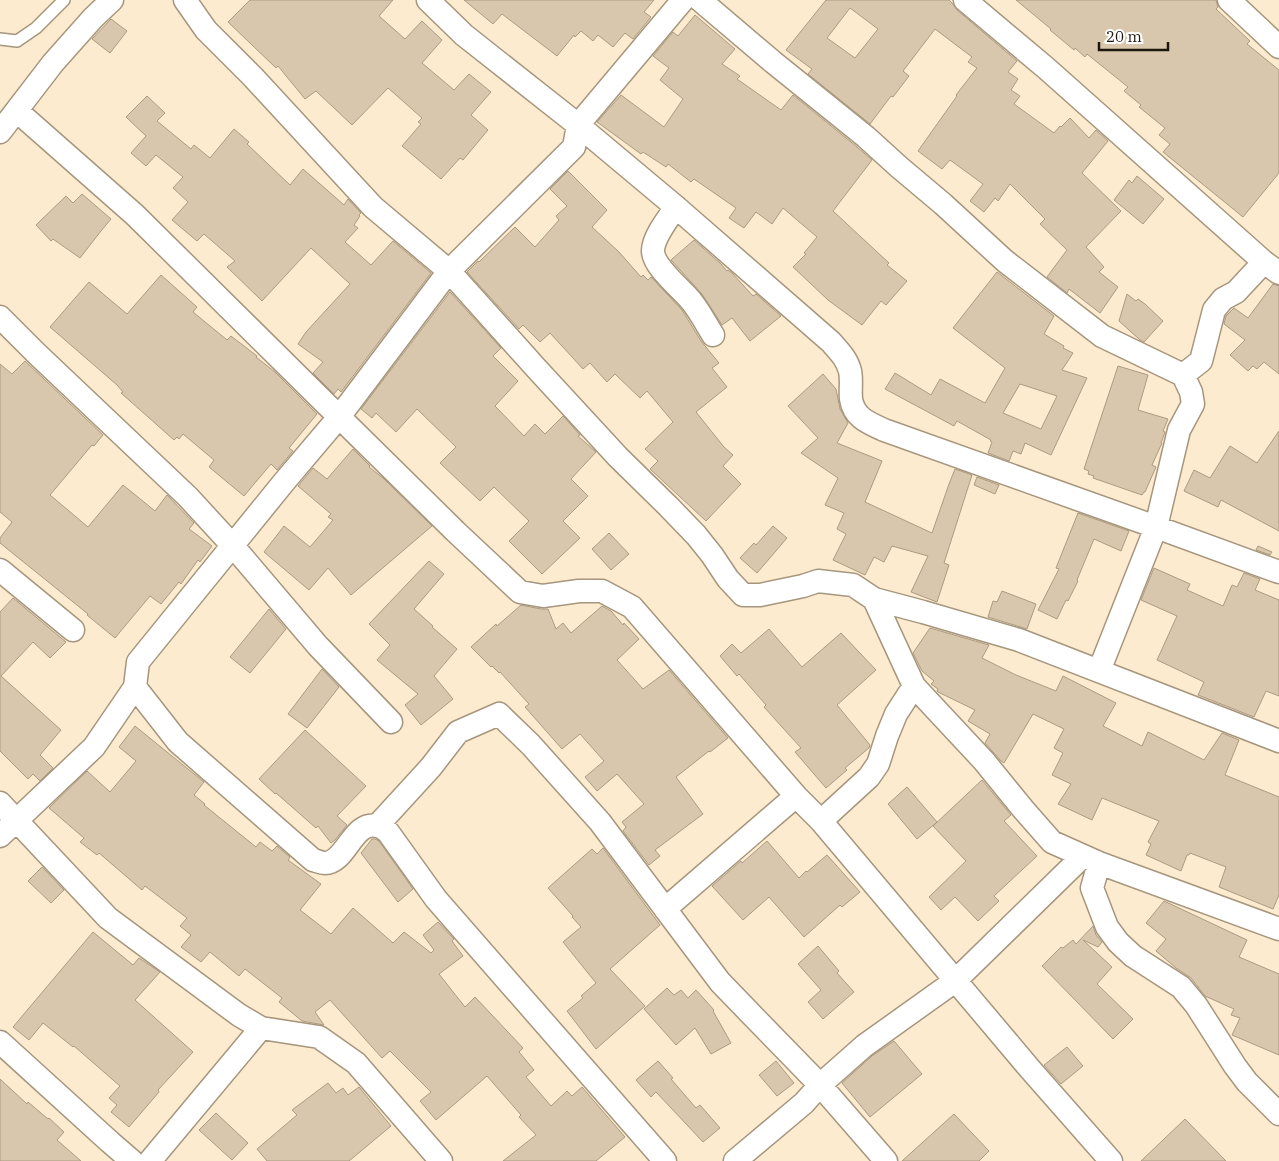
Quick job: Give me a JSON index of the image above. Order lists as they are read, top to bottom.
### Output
{
  "scale_bar": "20 m"
}
